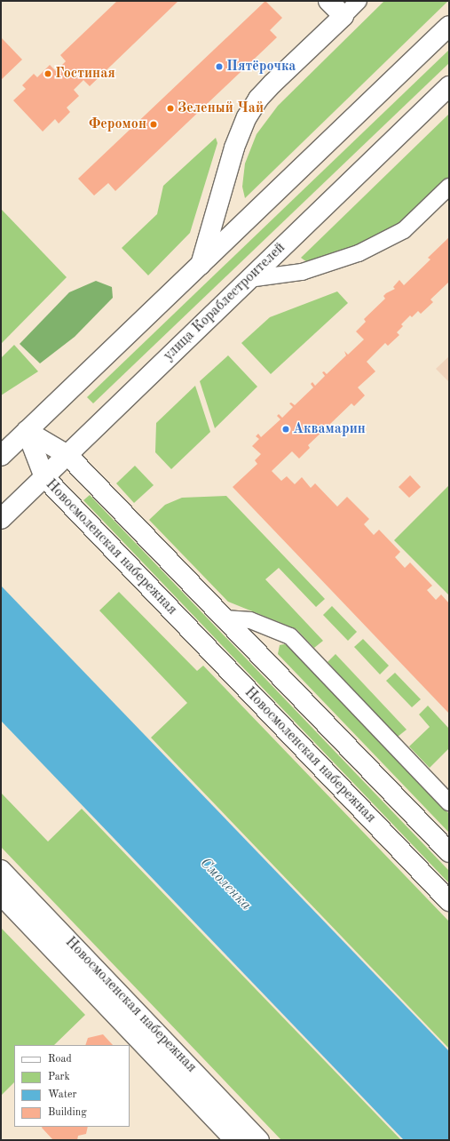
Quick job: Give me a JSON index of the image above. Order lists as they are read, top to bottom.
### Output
{
  "streets": {
    "street": ["улица Кораблестроителей", "Новосмоленская набережная"]
  },
  "crossings": [
    ["улица Кораблестроителей", "Новосмоленская набережная"]
  ],
  "water": ["Смоленка"],
  "places": [
    "Пятёрочка",
    "Гостиная",
    "Зеленый Чай",
    "Феромон",
    "Аквамарин"
  ],
  "legend": [
    "Road",
    "Park",
    "Water",
    "Building"
  ]
}
